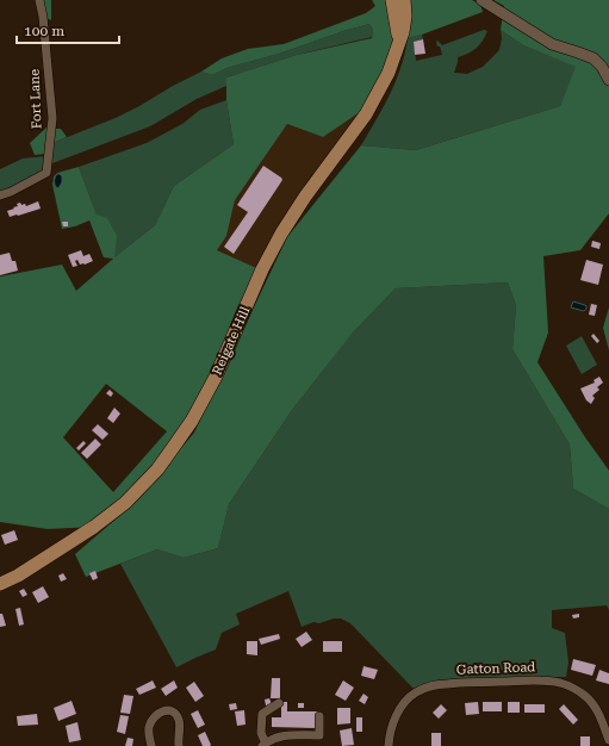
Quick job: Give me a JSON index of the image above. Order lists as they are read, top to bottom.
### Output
{
  "streets": {
    "main road": ["Reigate Hill"],
    "street": ["Fort Lane", "Gatton Road"]
  },
  "scale_bar": "100 m"
}
